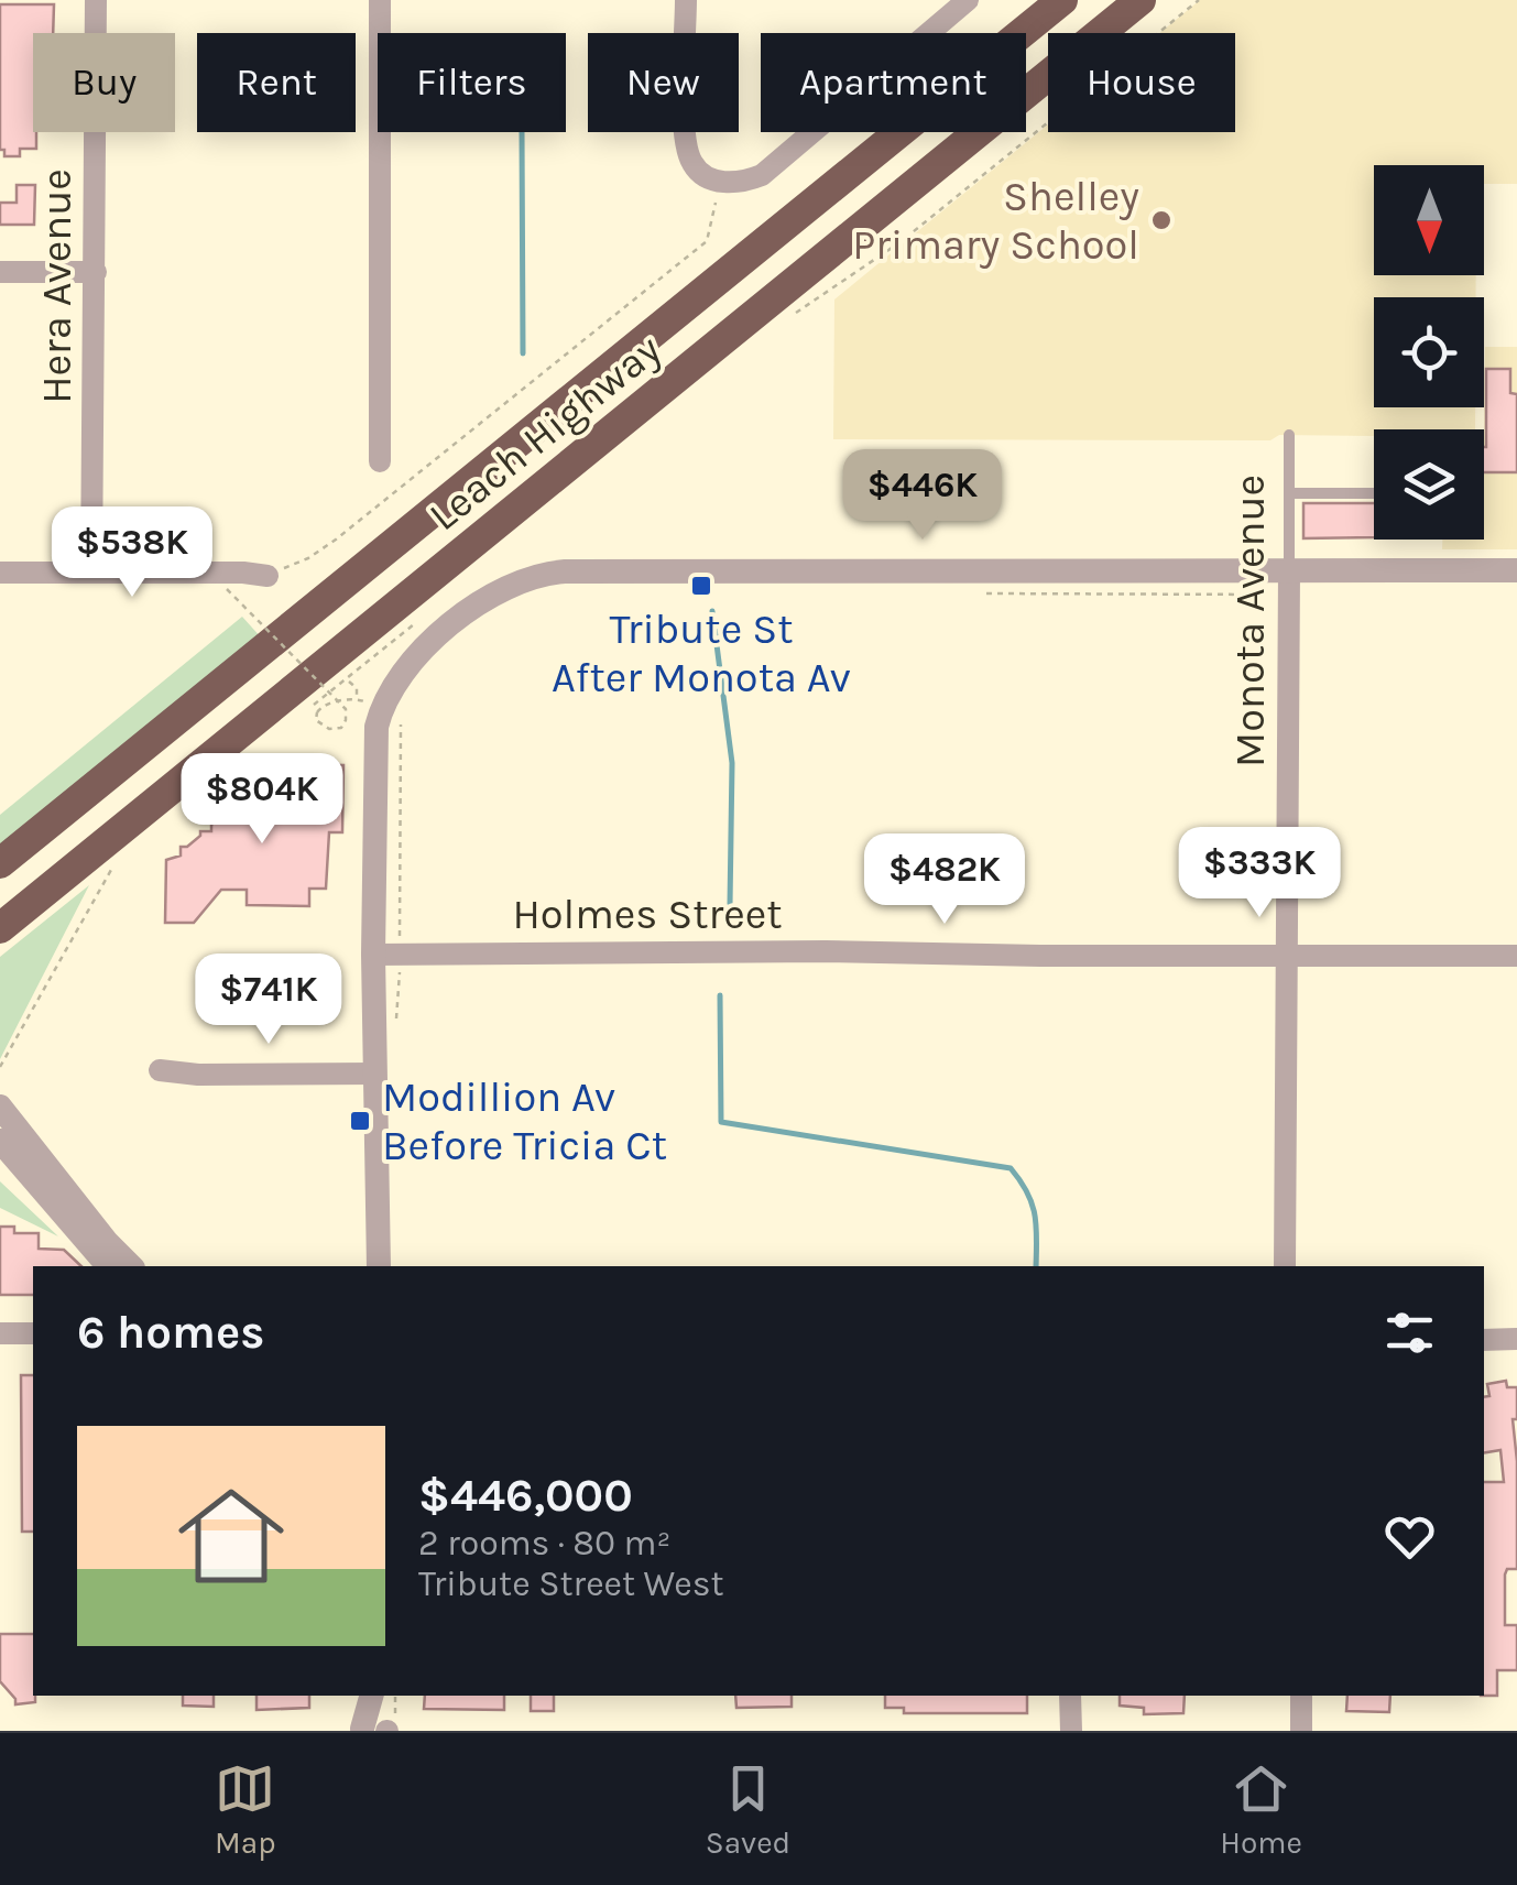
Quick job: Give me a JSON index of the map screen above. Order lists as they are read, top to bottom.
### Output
{
  "streets": {
    "highway": ["Leach Highway"],
    "street": ["Hera Avenue", "Monota Avenue", "Holmes Street"]
  },
  "crossings": [
    ["Monota Avenue", "Holmes Street"]
  ],
  "places": {
    "other": ["Shelley Primary School"],
    "transit": ["Tribute St After Monota Av", "Modillion Av Before Tricia Ct"]
  },
  "north": "bottom",
  "page": {
    "chip": [
      "Buy",
      "Rent",
      "Filters",
      "New",
      "Apartment",
      "House"
    ],
    "price": [
      "$446K",
      "$538K",
      "$804K",
      "$333K",
      "$482K",
      "$741K"
    ],
    "heading": "6 homes",
    "list": [
      {
        "name": "$446,000",
        "note": "2 rooms · 80 m² · Tribute Street West"
      }
    ],
    "tabs": ["Map", "Saved", "Home"]
  }
}
